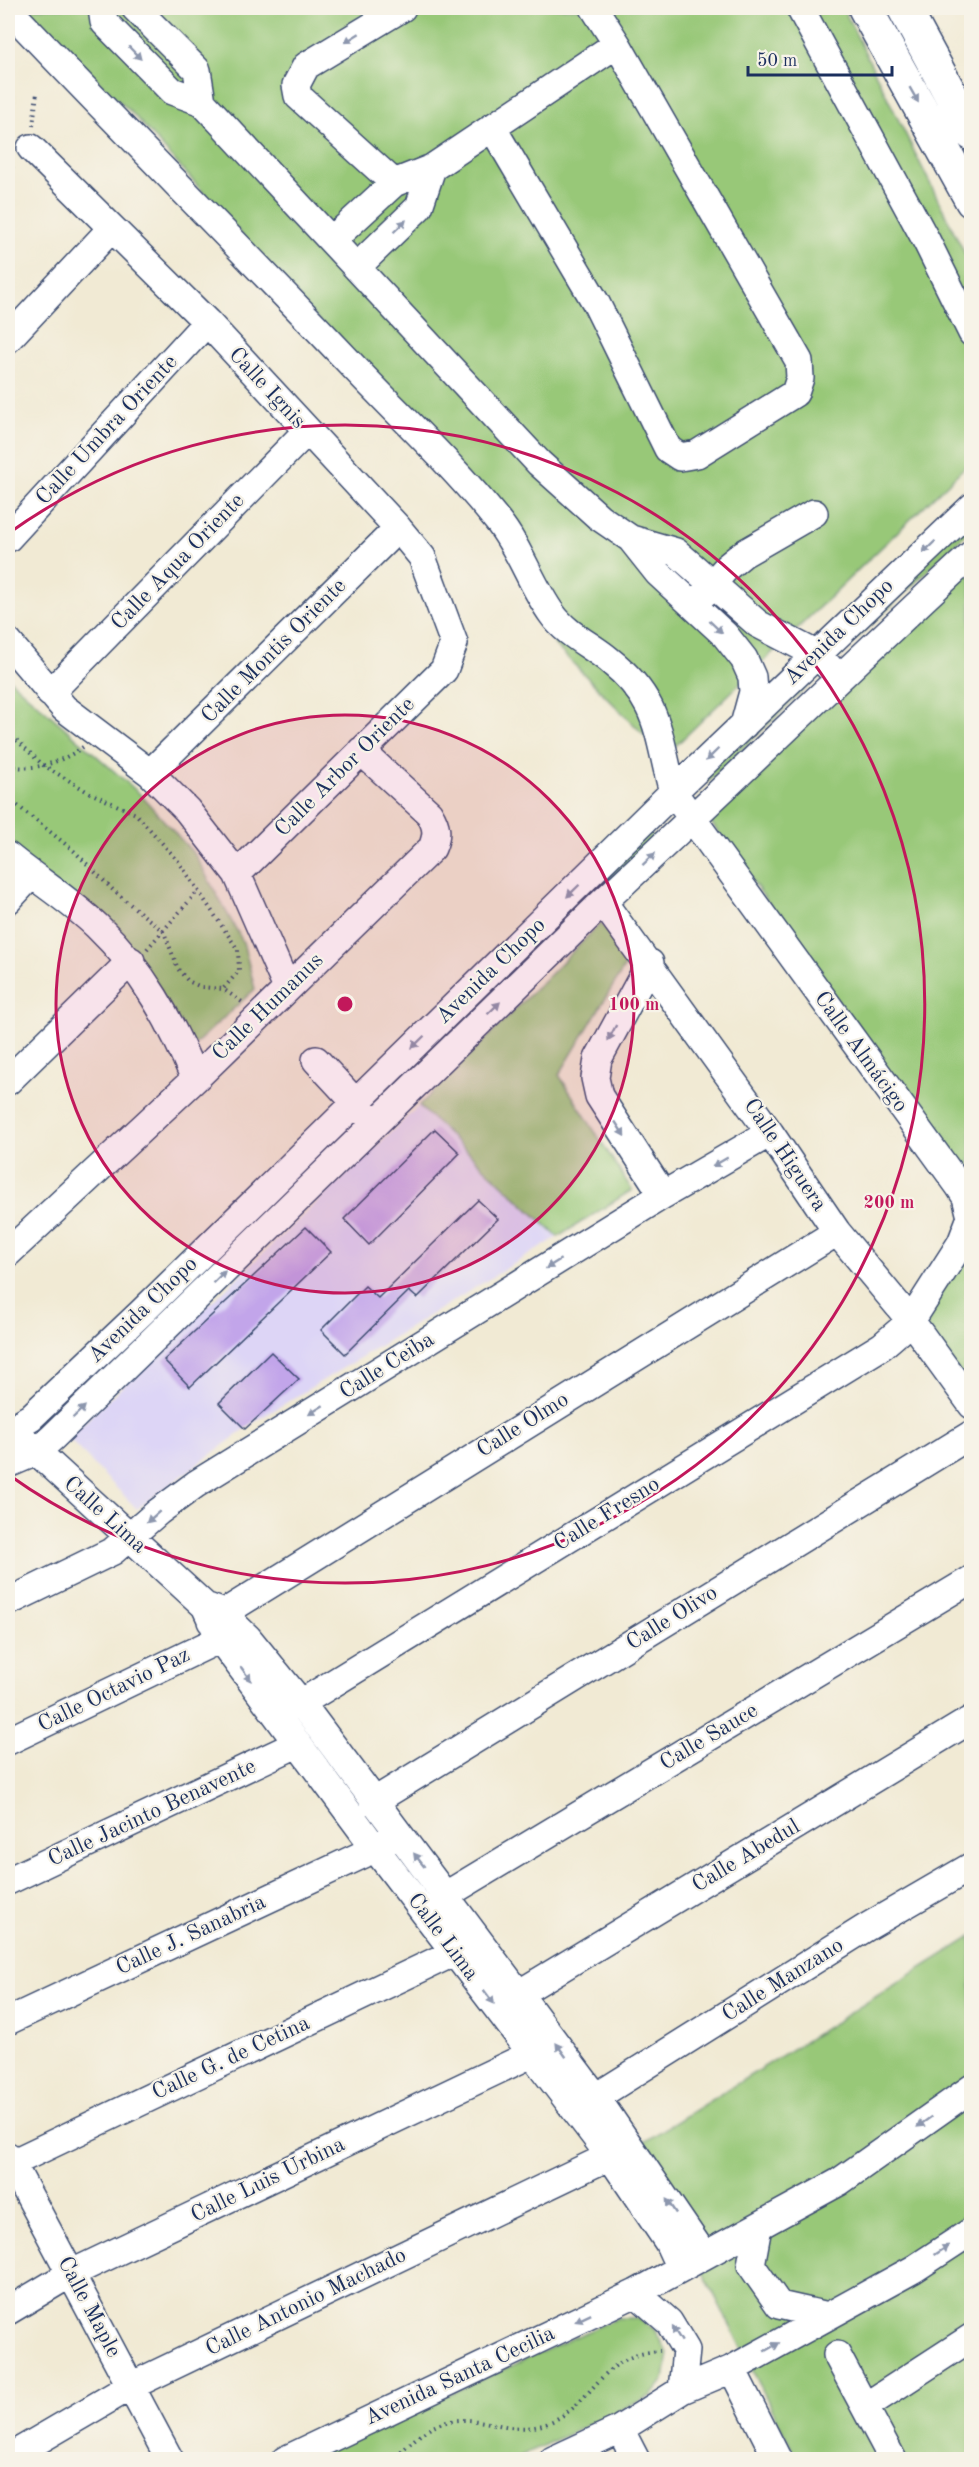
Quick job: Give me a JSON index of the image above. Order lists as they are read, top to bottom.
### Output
{
  "streets": {
    "street": [
      "Calle Ignis",
      "Calle Umbra Oriente",
      "Calle Aqua Oriente",
      "Avenida Chopo",
      "Calle Montis Oriente",
      "Calle Arbor Oriente",
      "Calle Humanus",
      "Calle Almácigo",
      "Calle Higuera",
      "Calle Ceiba",
      "Calle Olmo",
      "Calle Fresno",
      "Calle Lima",
      "Calle Olivo",
      "Calle Octavio Paz",
      "Calle Sauce",
      "Calle Jacinto Benavente",
      "Calle Abedul",
      "Calle J. Sanabria",
      "Calle Manzano",
      "Calle G. de Cetina",
      "Calle Luis Urbina",
      "Calle Antonio Machado",
      "Calle Maple",
      "Avenida Santa Cecilia"
    ]
  },
  "crossings": [
    ["Calle Ignis", "Calle Umbra Oriente"],
    ["Calle Ignis", "Calle Aqua Oriente"],
    ["Calle Ignis", "Calle Montis Oriente"],
    ["Calle Ignis", "Calle Arbor Oriente"],
    ["Avenida Chopo", "Calle Almácigo"],
    ["Avenida Chopo", "Calle Higuera"],
    ["Avenida Chopo", "Calle Lima"],
    ["Calle Arbor Oriente", "Calle Humanus"],
    ["Calle Almácigo", "Calle Higuera"],
    ["Calle Almácigo", "Calle Fresno"],
    ["Calle Higuera", "Calle Ceiba"],
    ["Calle Higuera", "Calle Olmo"],
    ["Calle Higuera", "Calle Fresno"],
    ["Calle Ceiba", "Calle Lima"],
    ["Calle Olmo", "Calle Lima"],
    ["Calle Olmo", "Calle Octavio Paz"],
    ["Calle Fresno", "Calle Lima"],
    ["Calle Lima", "Calle Olivo"],
    ["Calle Lima", "Calle Octavio Paz"],
    ["Calle Lima", "Calle Sauce"],
    ["Calle Lima", "Calle Jacinto Benavente"],
    ["Calle Lima", "Calle Abedul"],
    ["Calle Lima", "Calle J. Sanabria"],
    ["Calle Lima", "Calle Manzano"],
    ["Calle Lima", "Calle G. de Cetina"],
    ["Calle Lima", "Calle Luis Urbina"],
    ["Calle Lima", "Calle Antonio Machado"],
    ["Calle Lima", "Avenida Santa Cecilia"],
    ["Calle G. de Cetina", "Calle Maple"],
    ["Calle Luis Urbina", "Calle Maple"],
    ["Calle Antonio Machado", "Calle Maple"]
  ],
  "one_way": ["Calle Ceiba"],
  "scale_bar": "50 m",
  "rings": ["100 m", "200 m"]
}
